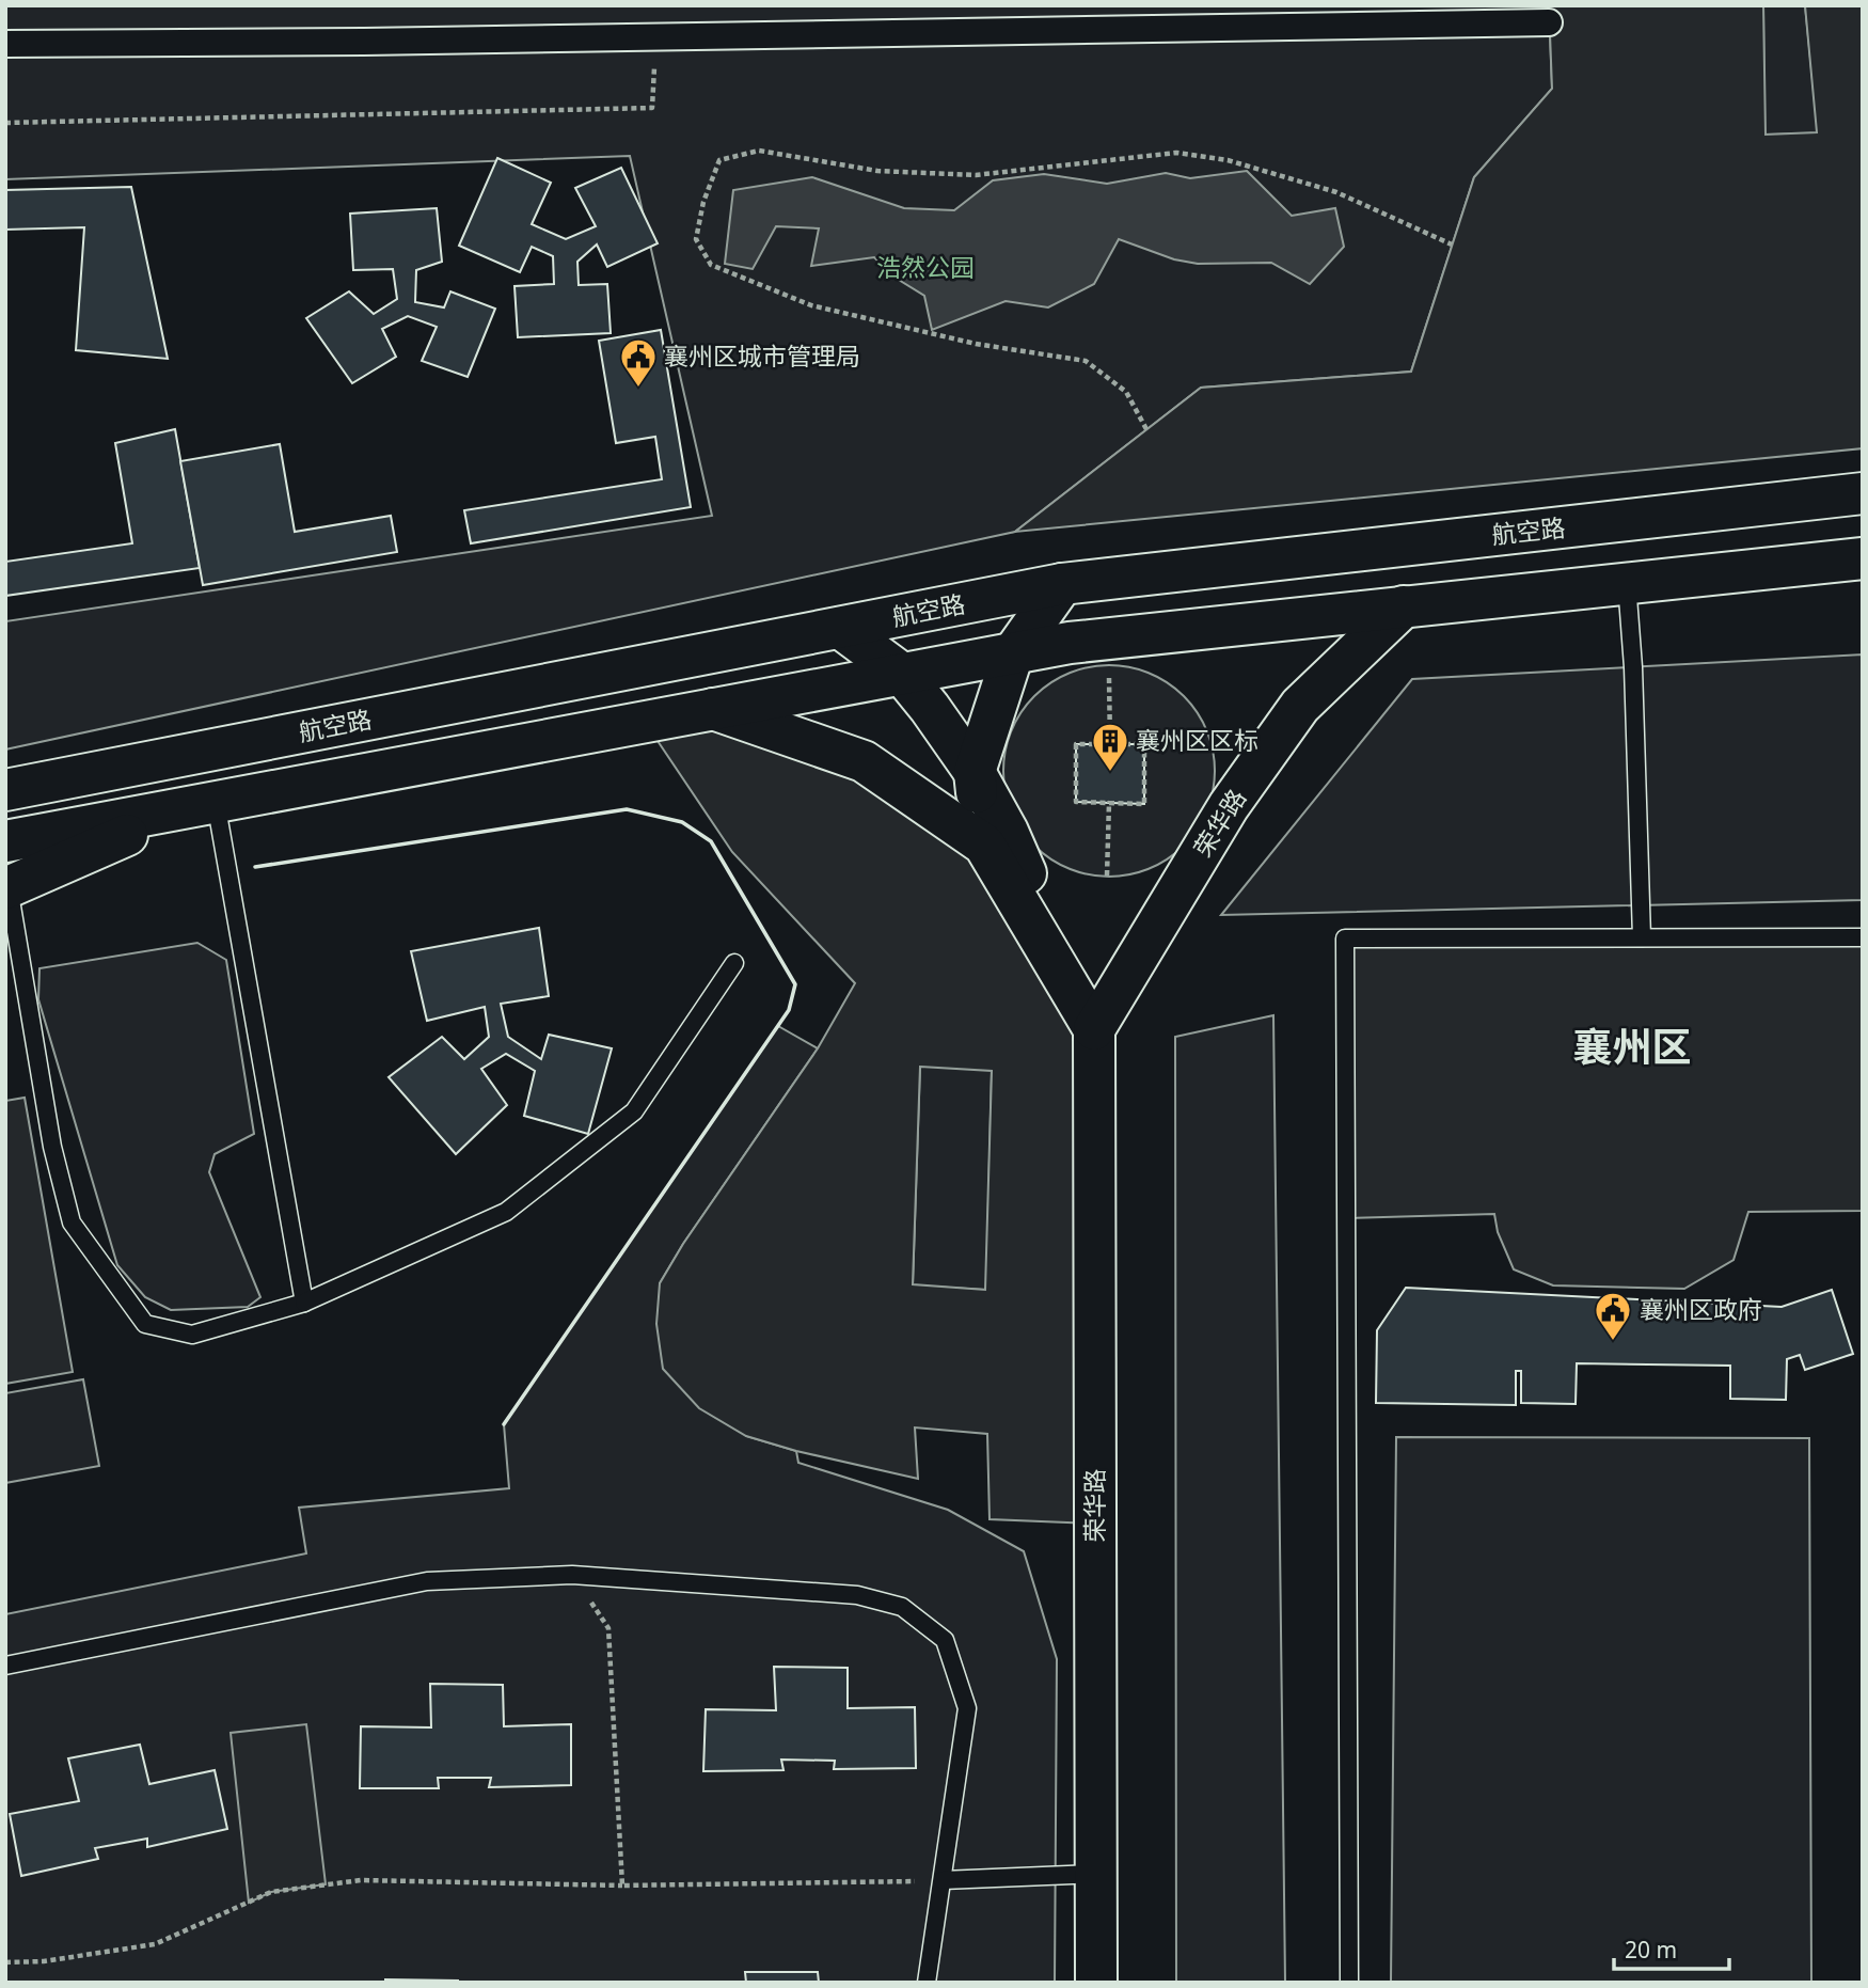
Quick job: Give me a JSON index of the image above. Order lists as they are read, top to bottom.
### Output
{
  "streets": {
    "main road": ["航空路", "荣华路"]
  },
  "districts": ["襄州区"],
  "parks": ["浩然公园"],
  "places": {
    "public building": ["襄州区城市管理局", "襄州区政府"],
    "building": ["襄州区区标"]
  },
  "scale_bar": "20 m"
}
